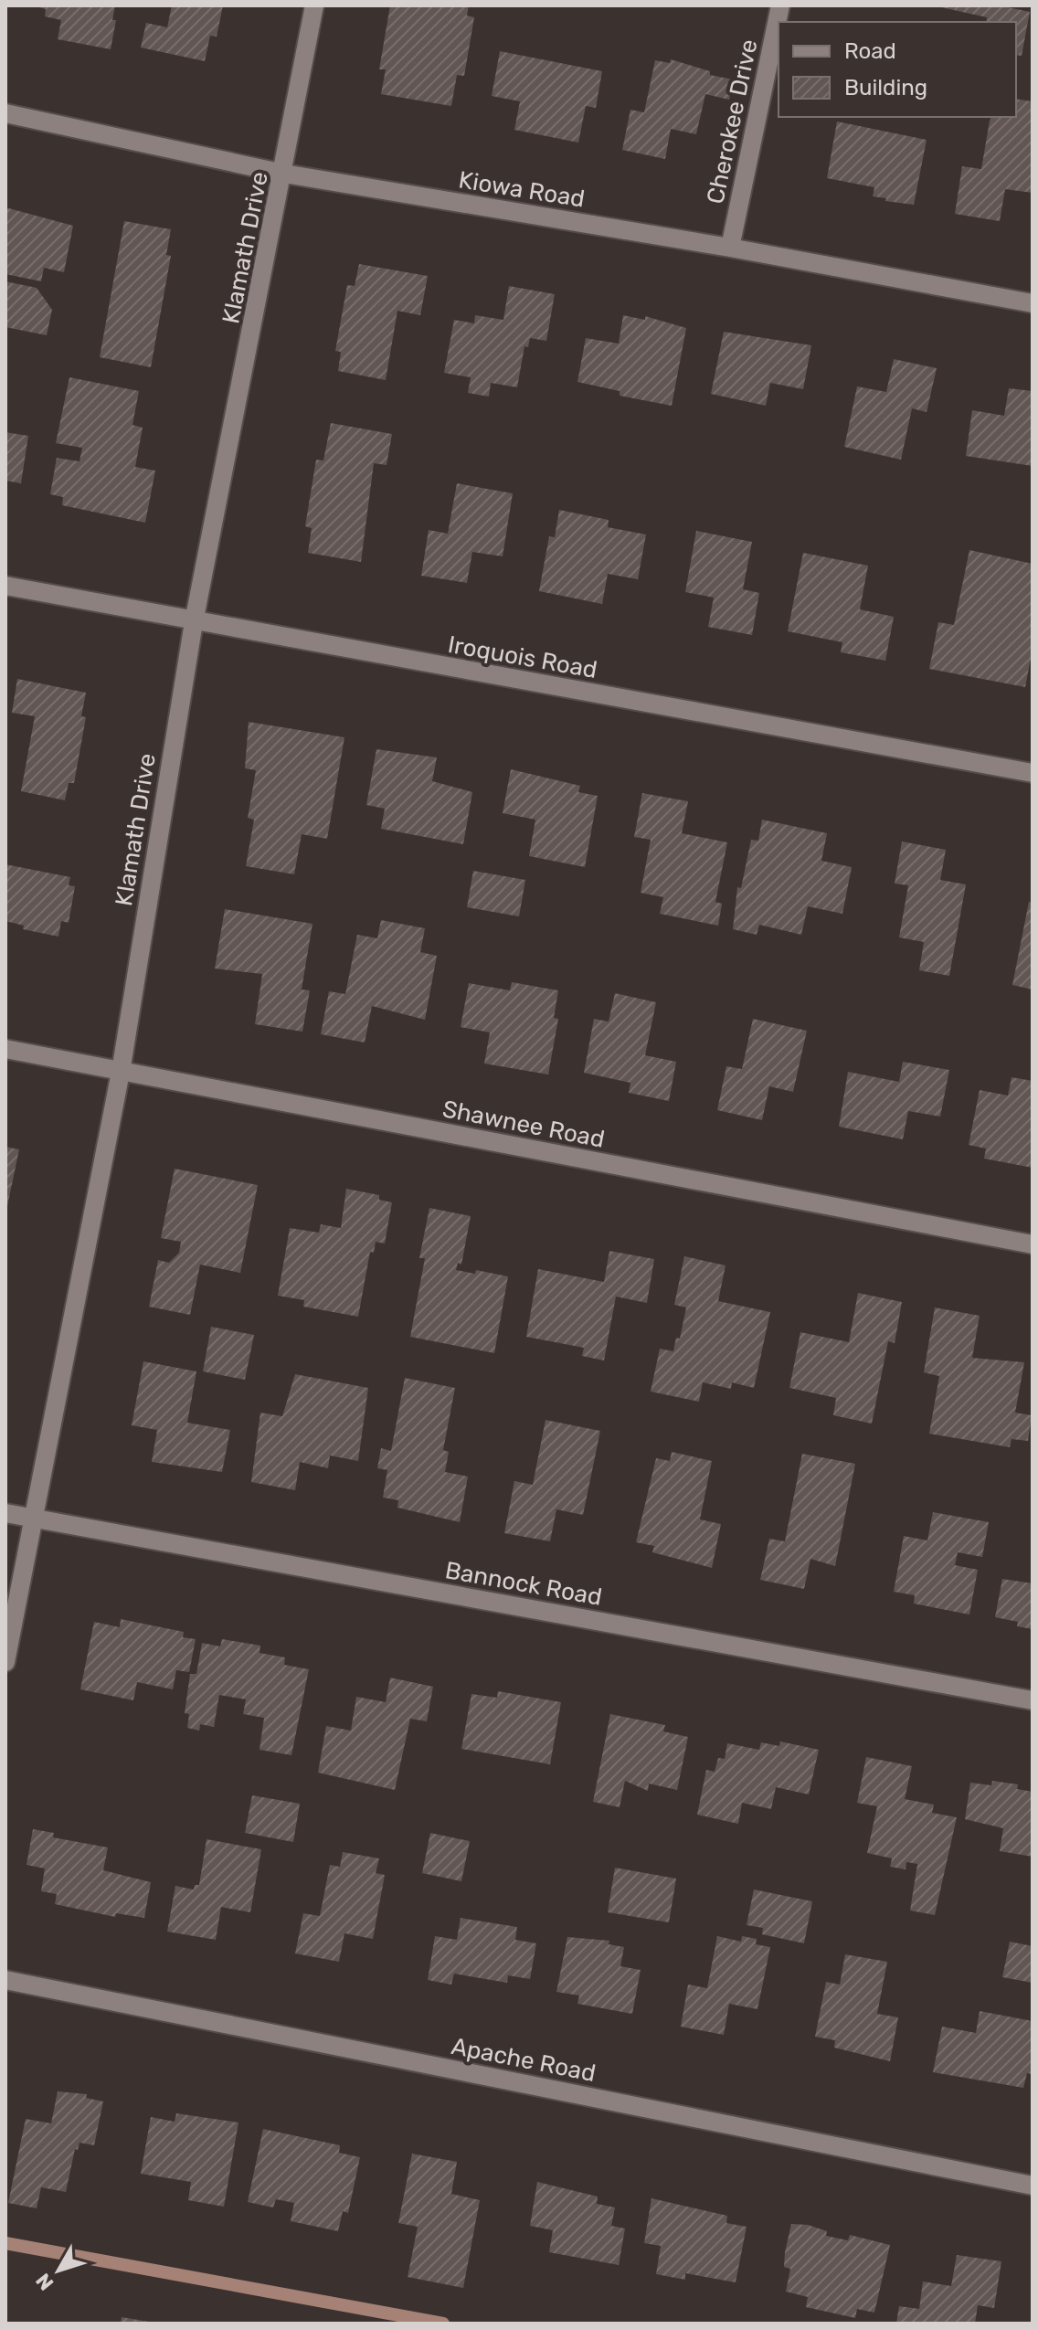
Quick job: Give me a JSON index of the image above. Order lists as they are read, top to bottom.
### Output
{
  "streets": {
    "street": [
      "Cherokee Drive",
      "Kiowa Road",
      "Klamath Drive",
      "Iroquois Road",
      "Shawnee Road",
      "Bannock Road",
      "Apache Road"
    ]
  },
  "crossings": [
    ["Cherokee Drive", "Kiowa Road"],
    ["Kiowa Road", "Klamath Drive"],
    ["Klamath Drive", "Iroquois Road"],
    ["Klamath Drive", "Shawnee Road"],
    ["Klamath Drive", "Bannock Road"]
  ],
  "legend": ["Road", "Building"],
  "north": "bottom left"
}
